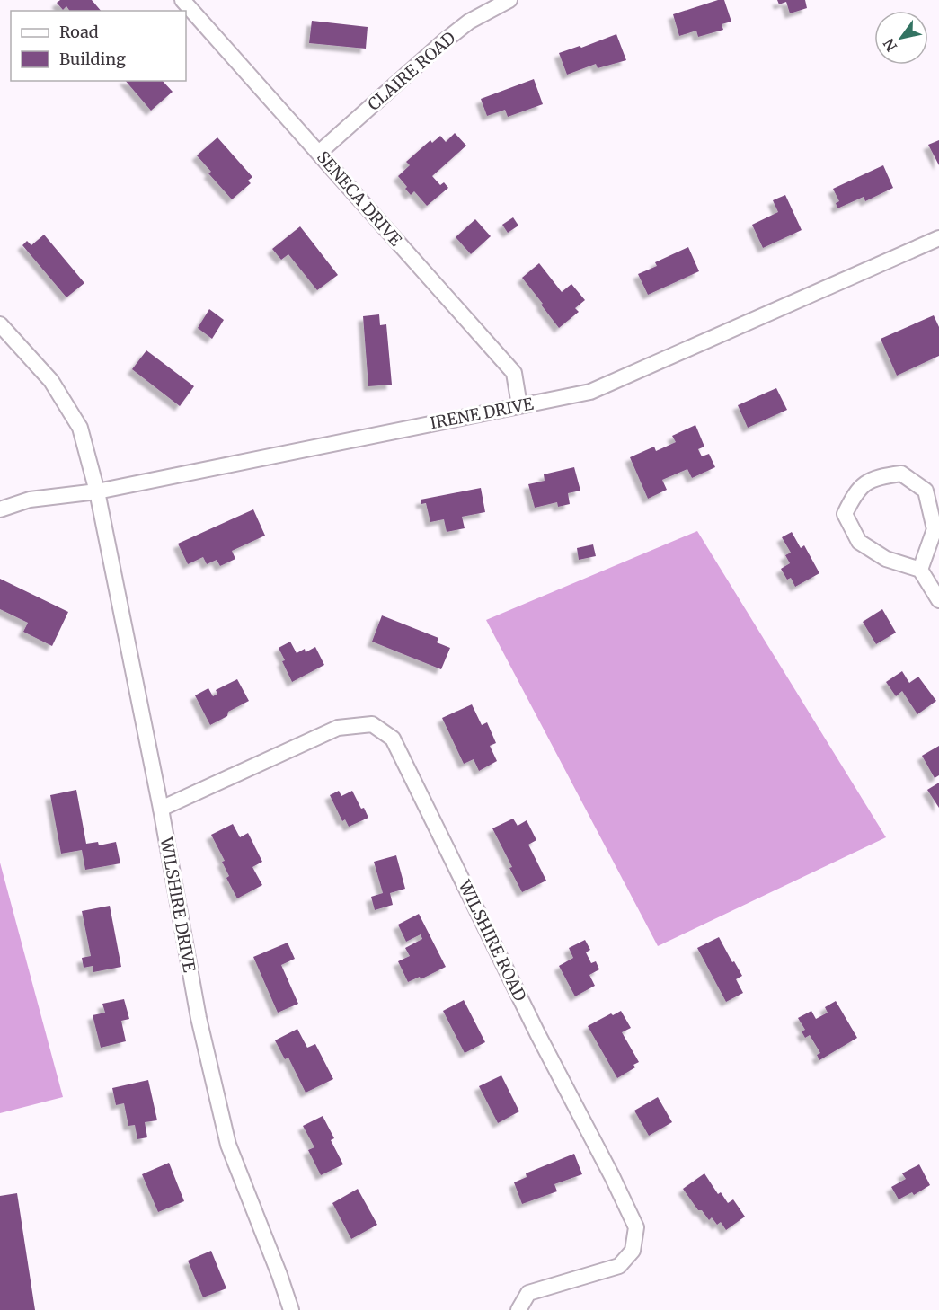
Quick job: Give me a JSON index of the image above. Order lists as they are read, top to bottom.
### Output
{
  "streets": {
    "street": [
      "CLAIRE ROAD",
      "SENECA DRIVE",
      "IRENE DRIVE",
      "WILSHIRE DRIVE",
      "WILSHIRE ROAD"
    ]
  },
  "crossings": [
    ["CLAIRE ROAD", "SENECA DRIVE"],
    ["SENECA DRIVE", "IRENE DRIVE"],
    ["IRENE DRIVE", "WILSHIRE DRIVE"],
    ["WILSHIRE DRIVE", "WILSHIRE ROAD"]
  ],
  "legend": ["Road", "Building"],
  "north": "bottom left"
}
